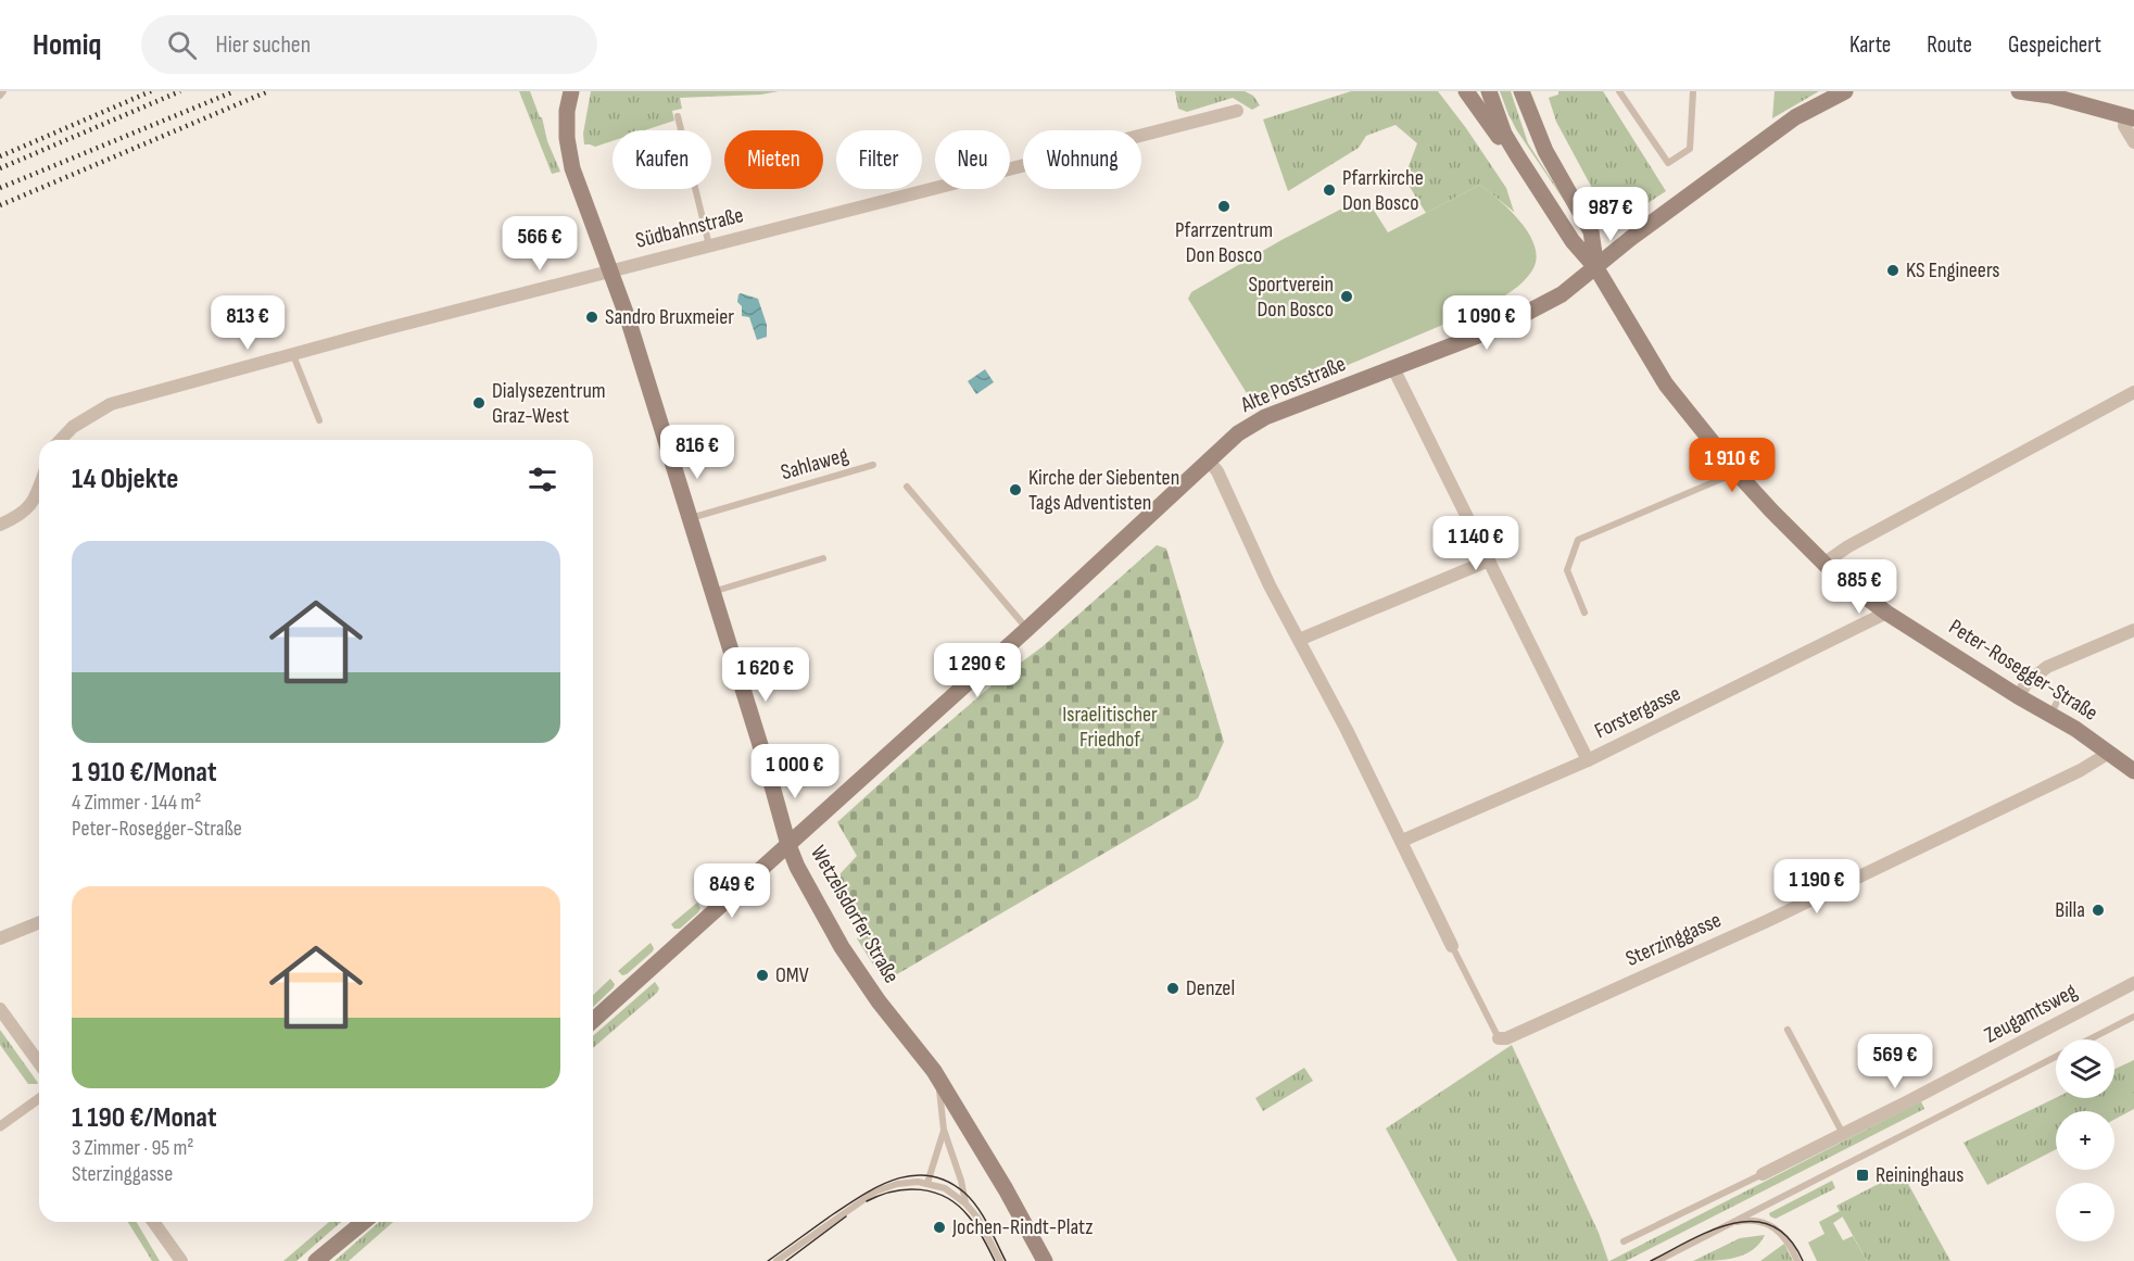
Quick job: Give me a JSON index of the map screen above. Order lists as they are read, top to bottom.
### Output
{
  "streets": {
    "main road": ["Alte Poststraße", "Peter-Rosegger-Straße", "Wetzelsdorfer Straße"],
    "street": [
      "Südbahnstraße",
      "Forstergasse",
      "Sterzinggasse",
      "Zeugamtsweg"
    ],
    "lane": ["Sahlaweg"]
  },
  "crossings": [
    ["Südbahnstraße", "Wetzelsdorfer Straße"],
    ["Alte Poststraße", "Peter-Rosegger-Straße"],
    ["Alte Poststraße", "Wetzelsdorfer Straße"],
    ["Sahlaweg", "Wetzelsdorfer Straße"],
    ["Peter-Rosegger-Straße", "Forstergasse"],
    ["Peter-Rosegger-Straße", "Sterzinggasse"]
  ],
  "parks": ["Israelitischer Friedhof"],
  "places": {
    "other": [
      "Pfarrkirche Don Bosco",
      "Pfarrzentrum Don Bosco",
      "KS Engineers",
      "Sportverein Don Bosco",
      "Sandro Bruxmeier",
      "Dialysezentrum Graz-West",
      "Kirche der Siebenten Tags Adventisten",
      "Billa",
      "OMV",
      "Denzel",
      "Jochen-Rindt-Platz"
    ],
    "transit": ["Reininghaus"]
  },
  "page": {
    "header": "Homiq",
    "search": "Hier suchen",
    "nav": ["Karte", "Route", "Gespeichert"],
    "chip": [
      "Kaufen",
      "Mieten",
      "Filter",
      "Neu",
      "Wohnung"
    ],
    "price": [
      "987 €",
      "566 €",
      "813 €",
      "1 090 €",
      "816 €",
      "1 910 €",
      "1 140 €",
      "885 €",
      "1 290 €",
      "1 620 €",
      "1 000 €",
      "1 190 €",
      "849 €",
      "569 €"
    ],
    "heading": "14 Objekte",
    "list": [
      {
        "name": "1 910 €/Monat",
        "note": "4 Zimmer · 144 m² · Peter-Rosegger-Straße"
      },
      {
        "name": "1 190 €/Monat",
        "note": "3 Zimmer · 95 m² · Sterzinggasse"
      }
    ],
    "map_buttons": ["+", "−"]
  }
}
